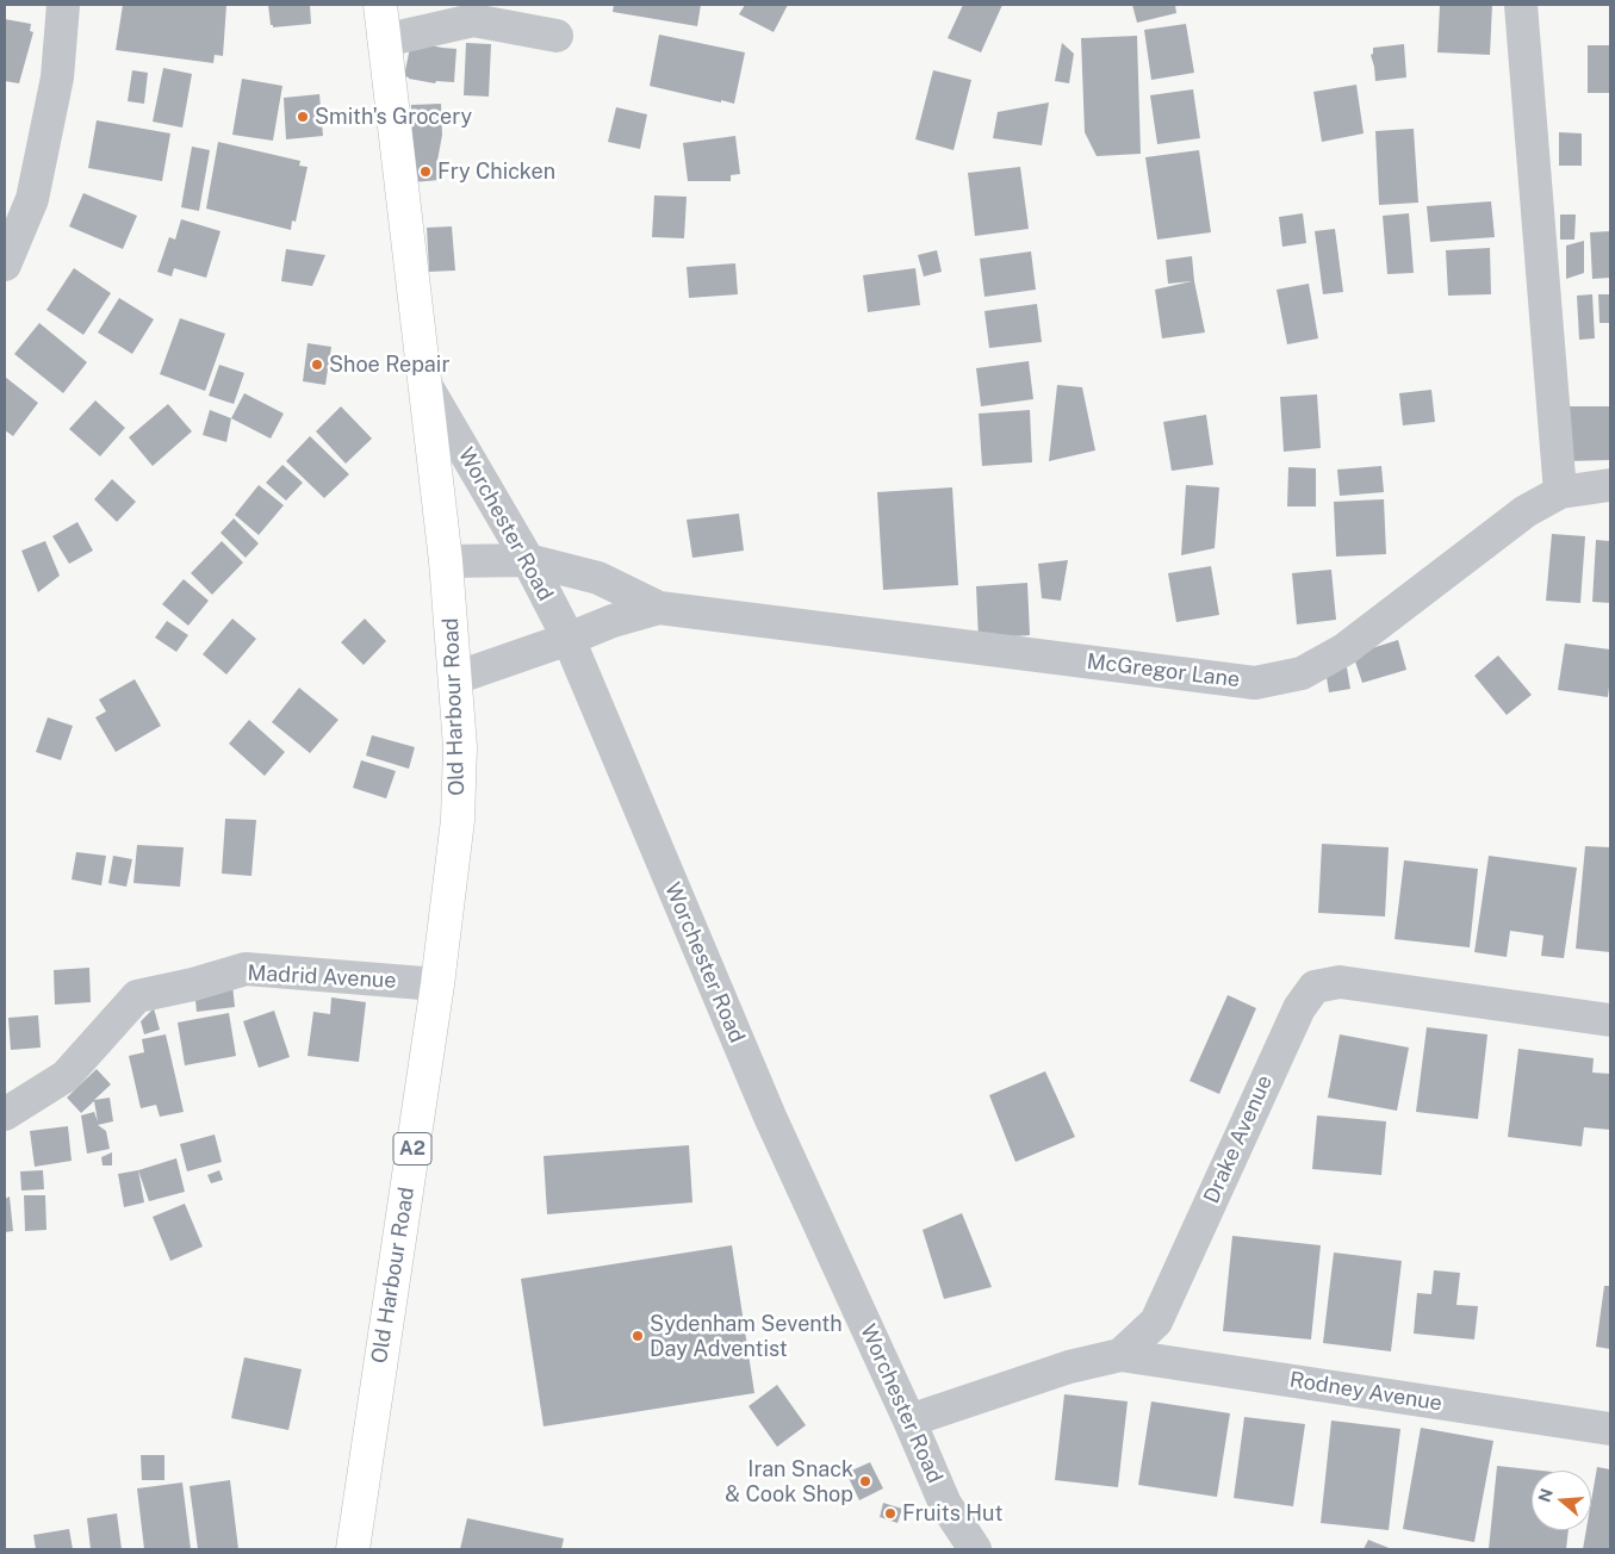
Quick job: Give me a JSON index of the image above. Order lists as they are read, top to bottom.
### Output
{
  "streets": {
    "main road": ["Old Harbour Road", "A2"],
    "street": [
      "Worchester Road",
      "McGregor Lane",
      "Madrid Avenue",
      "Drake Avenue",
      "Rodney Avenue"
    ]
  },
  "crossings": [
    ["Worchester Road", "McGregor Lane"],
    ["Worchester Road", "Old Harbour Road"],
    ["Worchester Road", "Drake Avenue"],
    ["McGregor Lane", "Old Harbour Road"],
    ["Old Harbour Road", "Madrid Avenue"],
    ["Drake Avenue", "Rodney Avenue"]
  ],
  "places": [
    "Smith's Grocery",
    "Fry Chicken",
    "Shoe Repair",
    "Sydenham Seventh Day Adventist",
    "Iran Snack & Cook Shop",
    "Fruits Hut"
  ],
  "north": "left"
}
